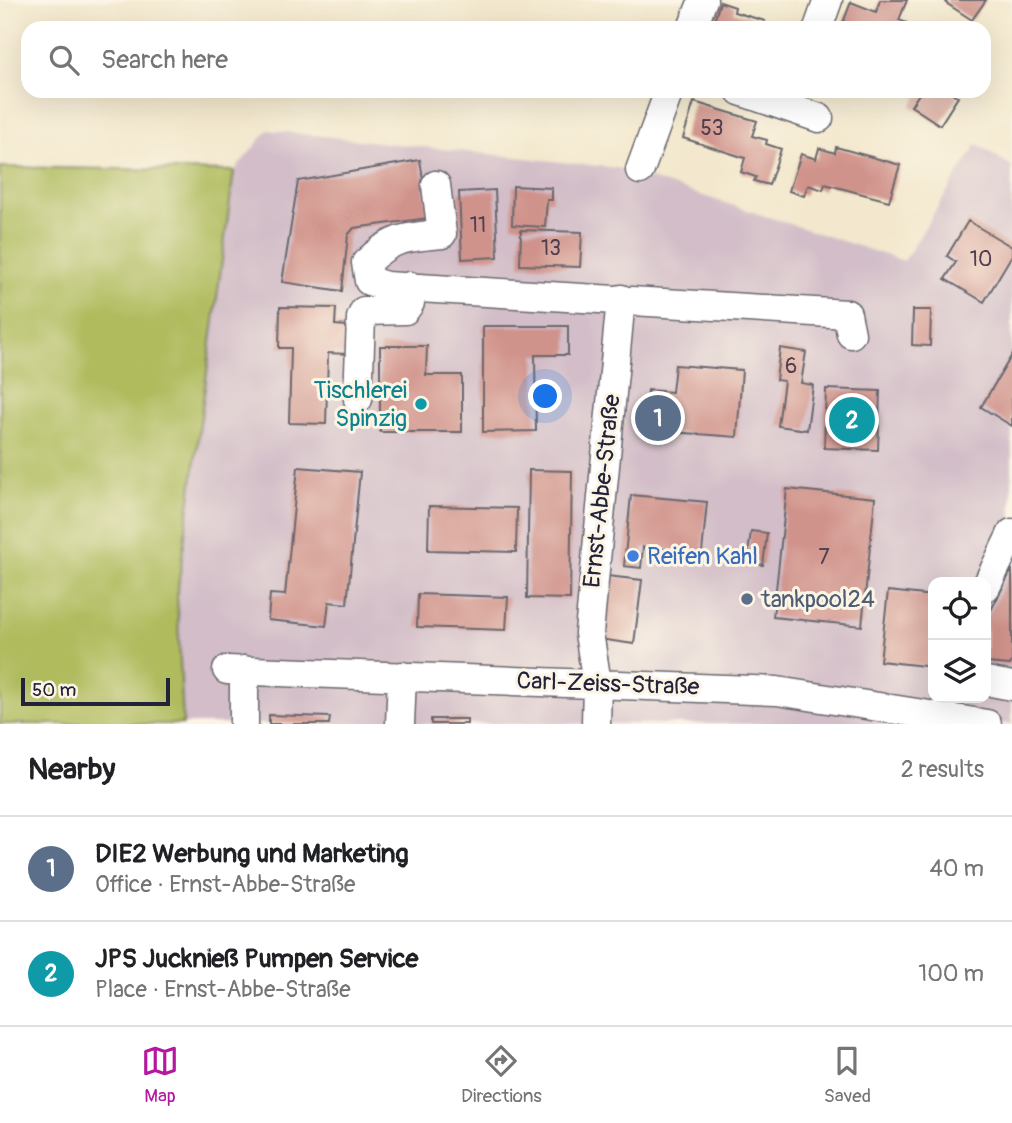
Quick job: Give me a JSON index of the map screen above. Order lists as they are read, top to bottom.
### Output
{
  "streets": {
    "street": ["Ernst-Abbe-Straße", "Carl-Zeiss-Straße"]
  },
  "crossings": [
    ["Ernst-Abbe-Straße", "Carl-Zeiss-Straße"]
  ],
  "places": ["Tischlerei Spinzig", "Reifen Kahl", "tankpool24"],
  "house_numbers": [
    "53",
    "11",
    "13",
    "10",
    "6",
    "7"
  ],
  "scale_bar": "50 m",
  "page": {
    "search": "Search here",
    "pins": ["1", "2"],
    "scale": "50 m",
    "heading": ["Nearby", "2 results"],
    "list": [
      {
        "mark": "1",
        "name": "DIE2 Werbung und Marketing",
        "note": "Office · Ernst-Abbe-Straße",
        "value": "40 m"
      },
      {
        "mark": "2",
        "name": "JPS Jucknieß Pumpen Service",
        "note": "Place · Ernst-Abbe-Straße",
        "value": "100 m"
      }
    ],
    "nav": ["Map", "Directions", "Saved"]
  }
}
